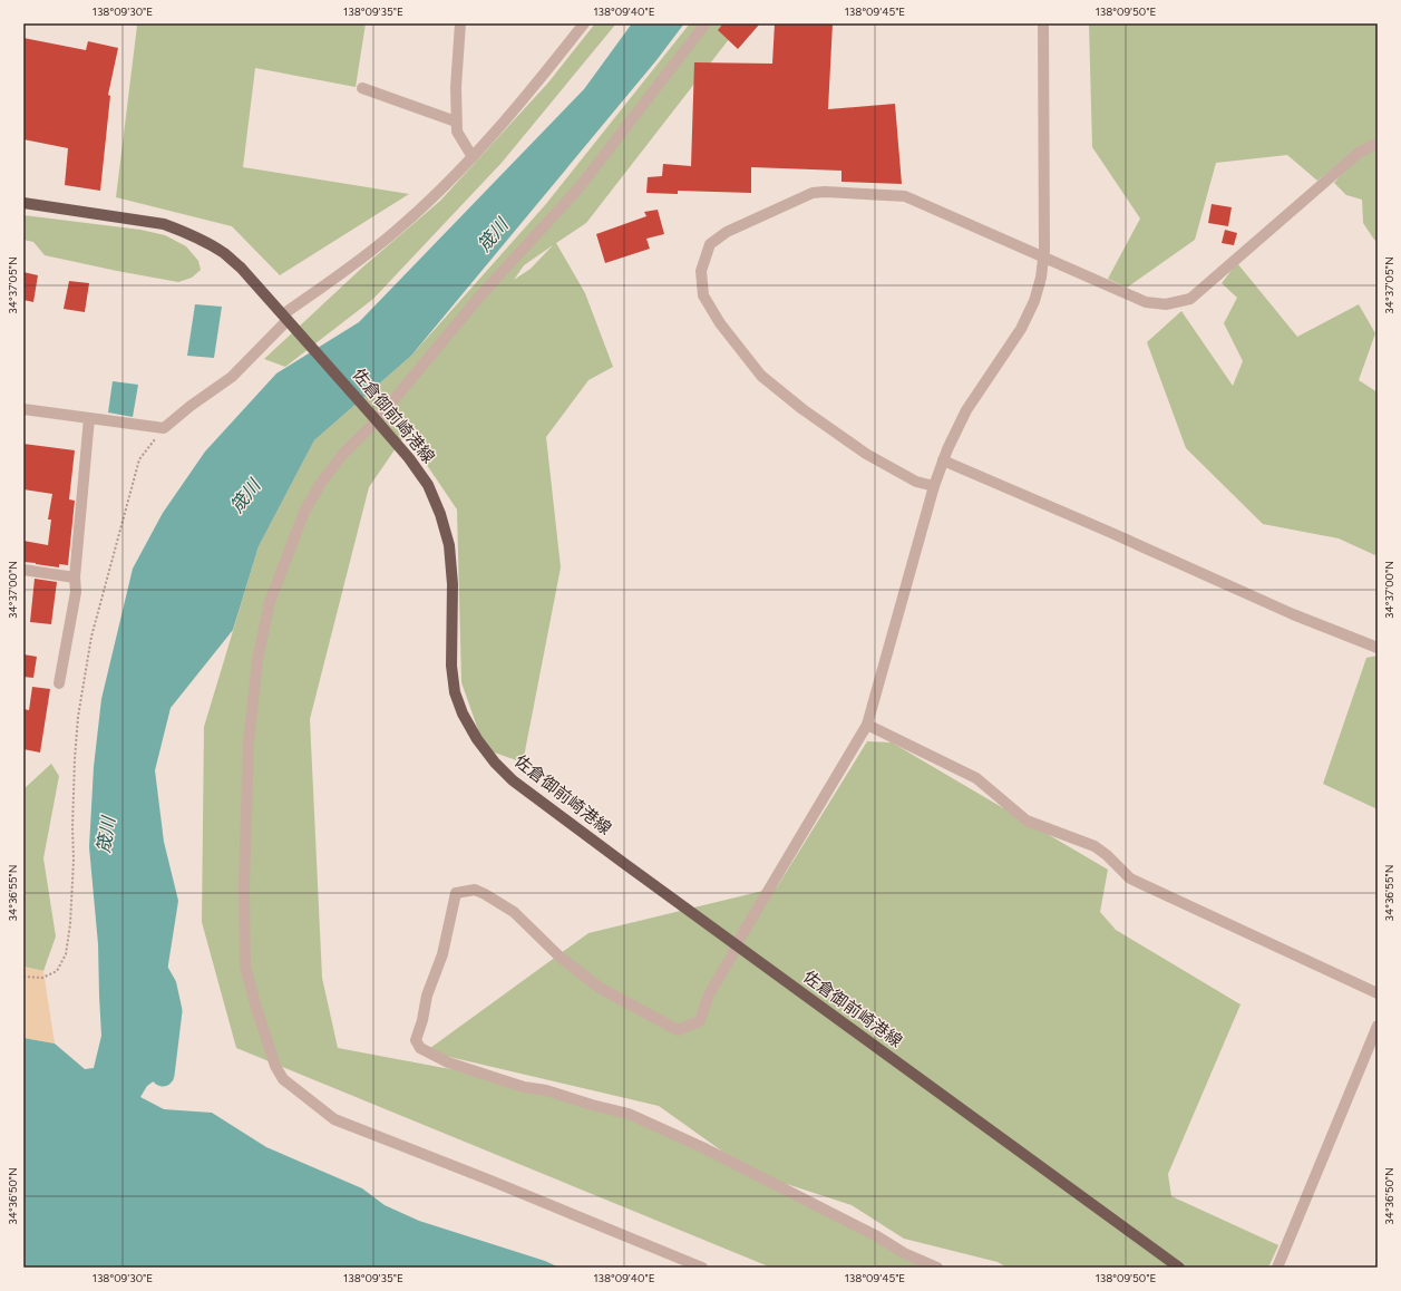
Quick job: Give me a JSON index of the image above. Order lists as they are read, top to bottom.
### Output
{
  "streets": {
    "main road": ["佐倉御前崎港線"]
  },
  "water": ["筬川"],
  "coordinates": [
    "138°09'30\"E",
    "138°09'35\"E",
    "138°09'40\"E",
    "138°09'45\"E",
    "138°09'50\"E",
    "34°37'05\"N",
    "34°37'00\"N",
    "34°36'55\"N",
    "34°36'50\"N"
  ]
}
